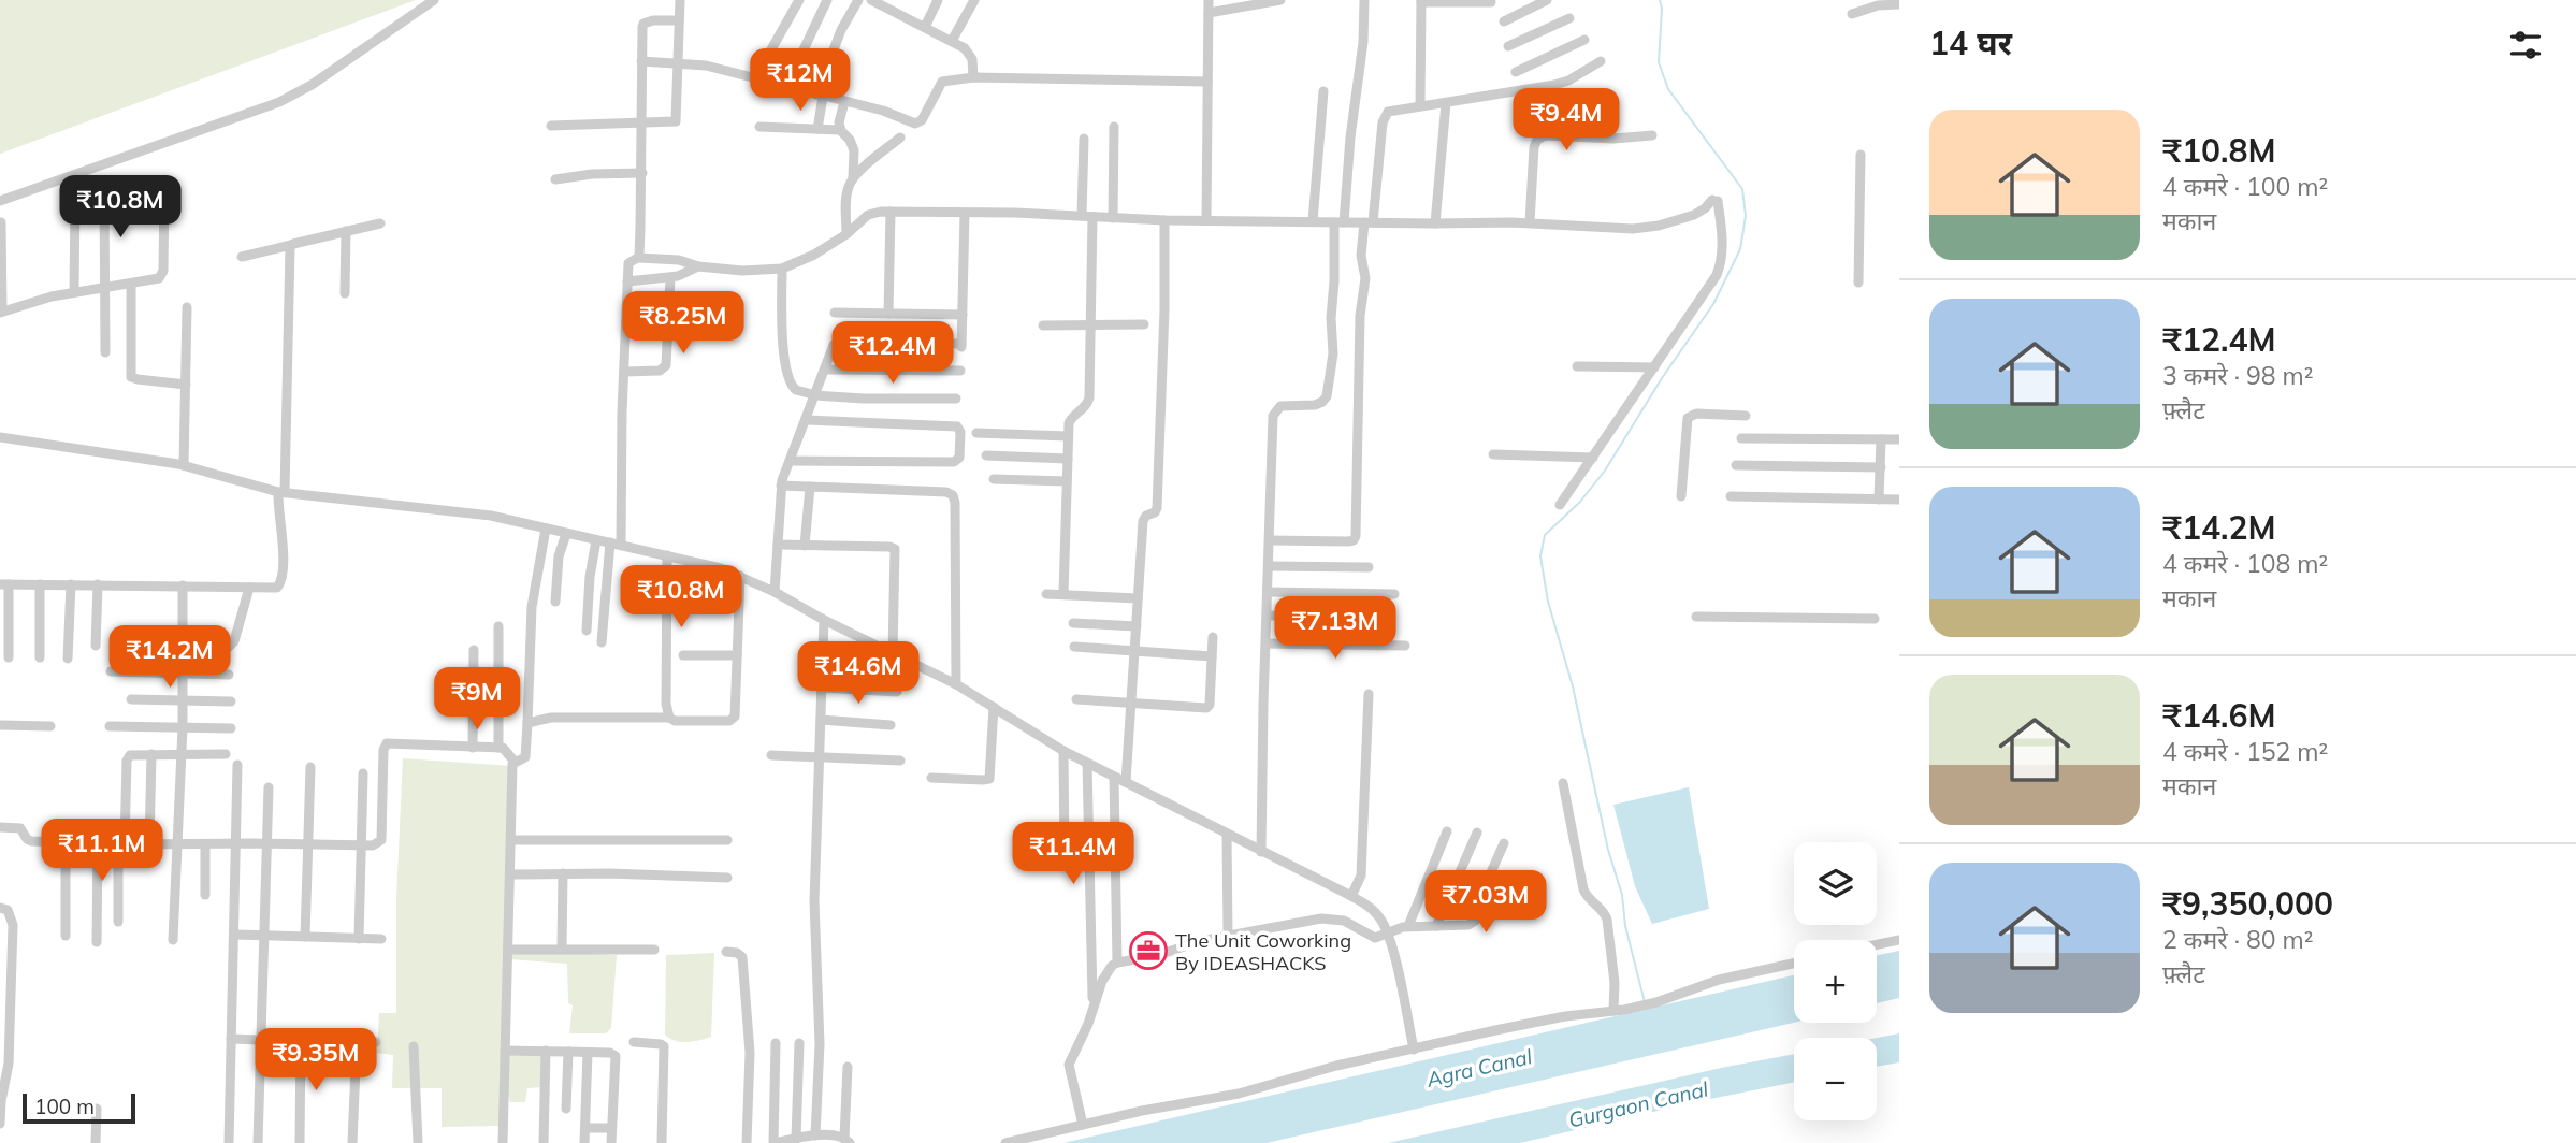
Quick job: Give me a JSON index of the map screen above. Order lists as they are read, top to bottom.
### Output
{
  "water": ["Agra Canal", "Gurgaon Canal"],
  "places": {
    "office": ["The Unit Coworking By IDEASHACKS"]
  },
  "scale_bar": "100 m",
  "page": {
    "heading": "14 घर",
    "price": [
      "₹12M",
      "₹9.4M",
      "₹10.8M",
      "₹8.25M",
      "₹12.4M",
      "₹10.8M",
      "₹7.13M",
      "₹14.2M",
      "₹14.6M",
      "₹9M",
      "₹11.1M",
      "₹11.4M",
      "₹7.03M",
      "₹9.35M"
    ],
    "list": [
      {
        "name": "₹10.8M",
        "note": "4 कमरे · 100 m² · मकान"
      },
      {
        "name": "₹12.4M",
        "note": "3 कमरे · 98 m² · फ़्लैट"
      },
      {
        "name": "₹14.2M",
        "note": "4 कमरे · 108 m² · मकान"
      },
      {
        "name": "₹14.6M",
        "note": "4 कमरे · 152 m² · मकान"
      },
      {
        "name": "₹9,350,000",
        "note": "2 कमरे · 80 m² · फ़्लैट"
      }
    ],
    "map_buttons": ["+", "−"],
    "scale": "100 m"
  }
}
